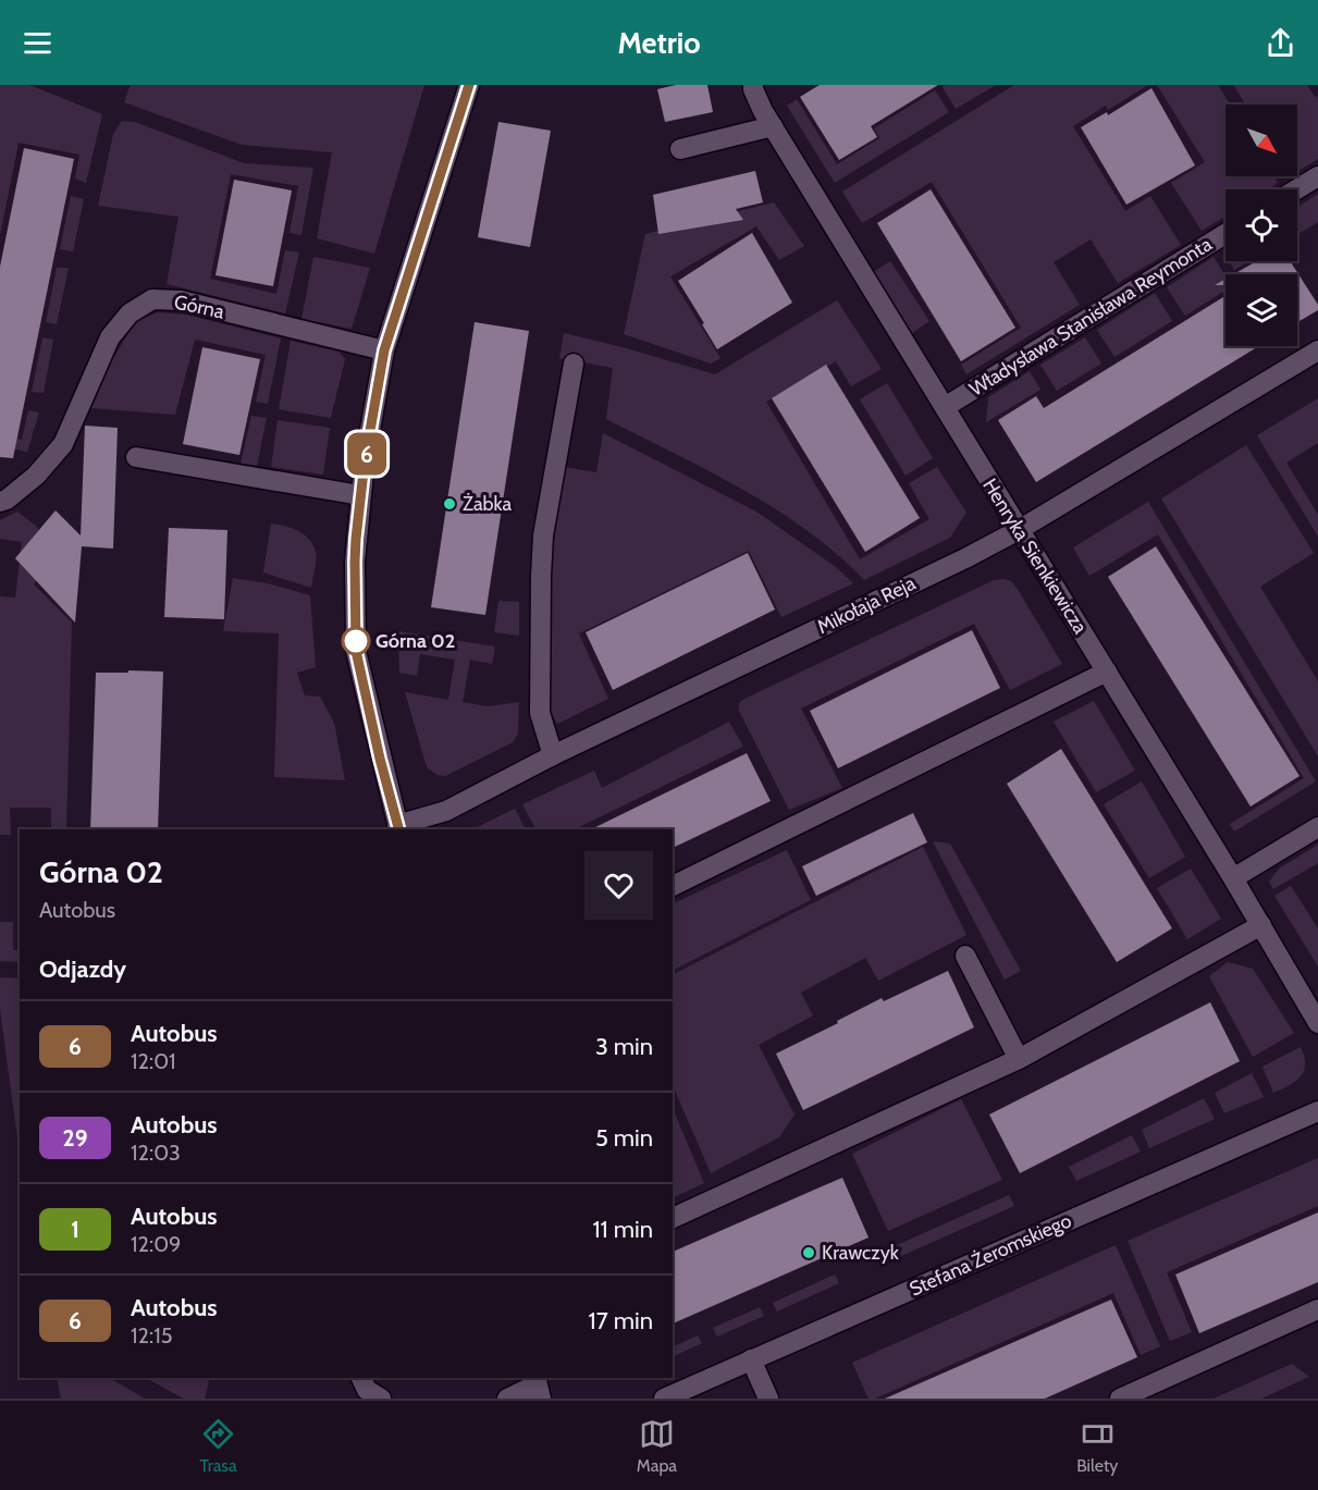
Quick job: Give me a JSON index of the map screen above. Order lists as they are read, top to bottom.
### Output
{
  "streets": {
    "street": [
      "Górna",
      "Władysława Stanisława Reymonta",
      "Henryka Sienkiewicza",
      "Mikołaja Reja",
      "Stefana Żeromskiego"
    ]
  },
  "crossings": [
    ["Władysława Stanisława Reymonta", "Henryka Sienkiewicza"],
    ["Henryka Sienkiewicza", "Mikołaja Reja"]
  ],
  "places": ["Żabka", "Górna 02", "Krawczyk"],
  "lines": ["bus line 6"],
  "north": "bottom right",
  "page": {
    "header": "Metrio",
    "on_map": "6",
    "heading": [
      ["Górna 02", "Autobus"],
      "Odjazdy"
    ],
    "list": [
      {
        "mark": "6",
        "name": "Autobus",
        "note": "12:01",
        "value": "3 min"
      },
      {
        "mark": "29",
        "name": "Autobus",
        "note": "12:03",
        "value": "5 min"
      },
      {
        "mark": "1",
        "name": "Autobus",
        "note": "12:09",
        "value": "11 min"
      },
      {
        "mark": "6",
        "name": "Autobus",
        "note": "12:15",
        "value": "17 min"
      }
    ],
    "tabs": ["Trasa", "Mapa", "Bilety"]
  }
}
